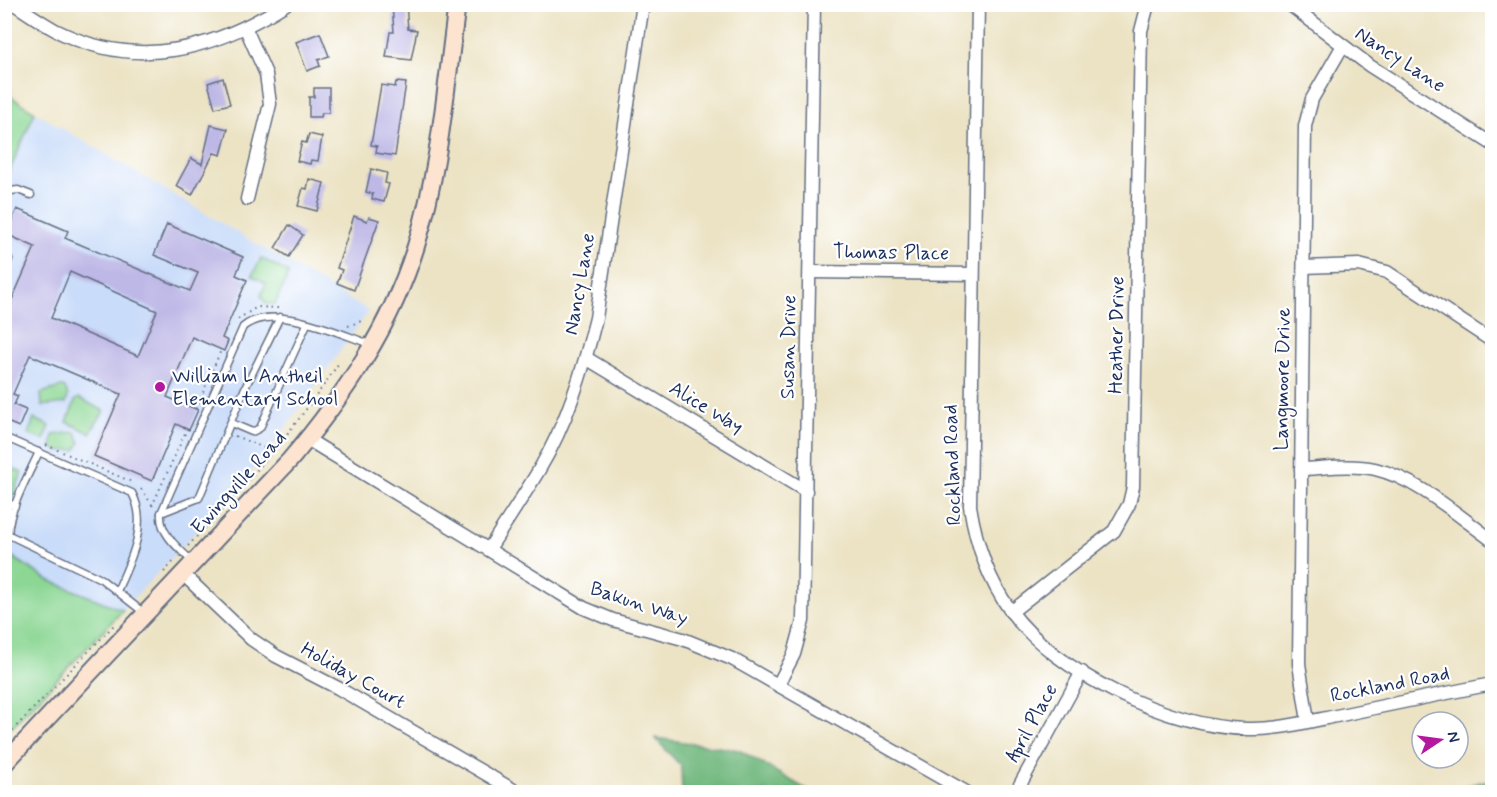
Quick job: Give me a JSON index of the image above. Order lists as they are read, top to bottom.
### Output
{
  "streets": {
    "main road": ["Ewingville Road"],
    "street": [
      "Nancy Lane",
      "Thomas Place",
      "Heather Drive",
      "Susan Drive",
      "Langmoore Drive",
      "Alice Way",
      "Rockland Road",
      "Bakun Way",
      "Holiday Court",
      "April Place"
    ]
  },
  "crossings": [
    ["Nancy Lane", "Langmoore Drive"],
    ["Nancy Lane", "Alice Way"],
    ["Nancy Lane", "Bakun Way"],
    ["Thomas Place", "Susan Drive"],
    ["Thomas Place", "Rockland Road"],
    ["Heather Drive", "Rockland Road"],
    ["Susan Drive", "Alice Way"],
    ["Susan Drive", "Bakun Way"],
    ["Langmoore Drive", "Rockland Road"],
    ["Rockland Road", "April Place"],
    ["Ewingville Road", "Bakun Way"],
    ["Ewingville Road", "Holiday Court"]
  ],
  "places": ["William L Antheil Elementary School"],
  "north": "right"
}
